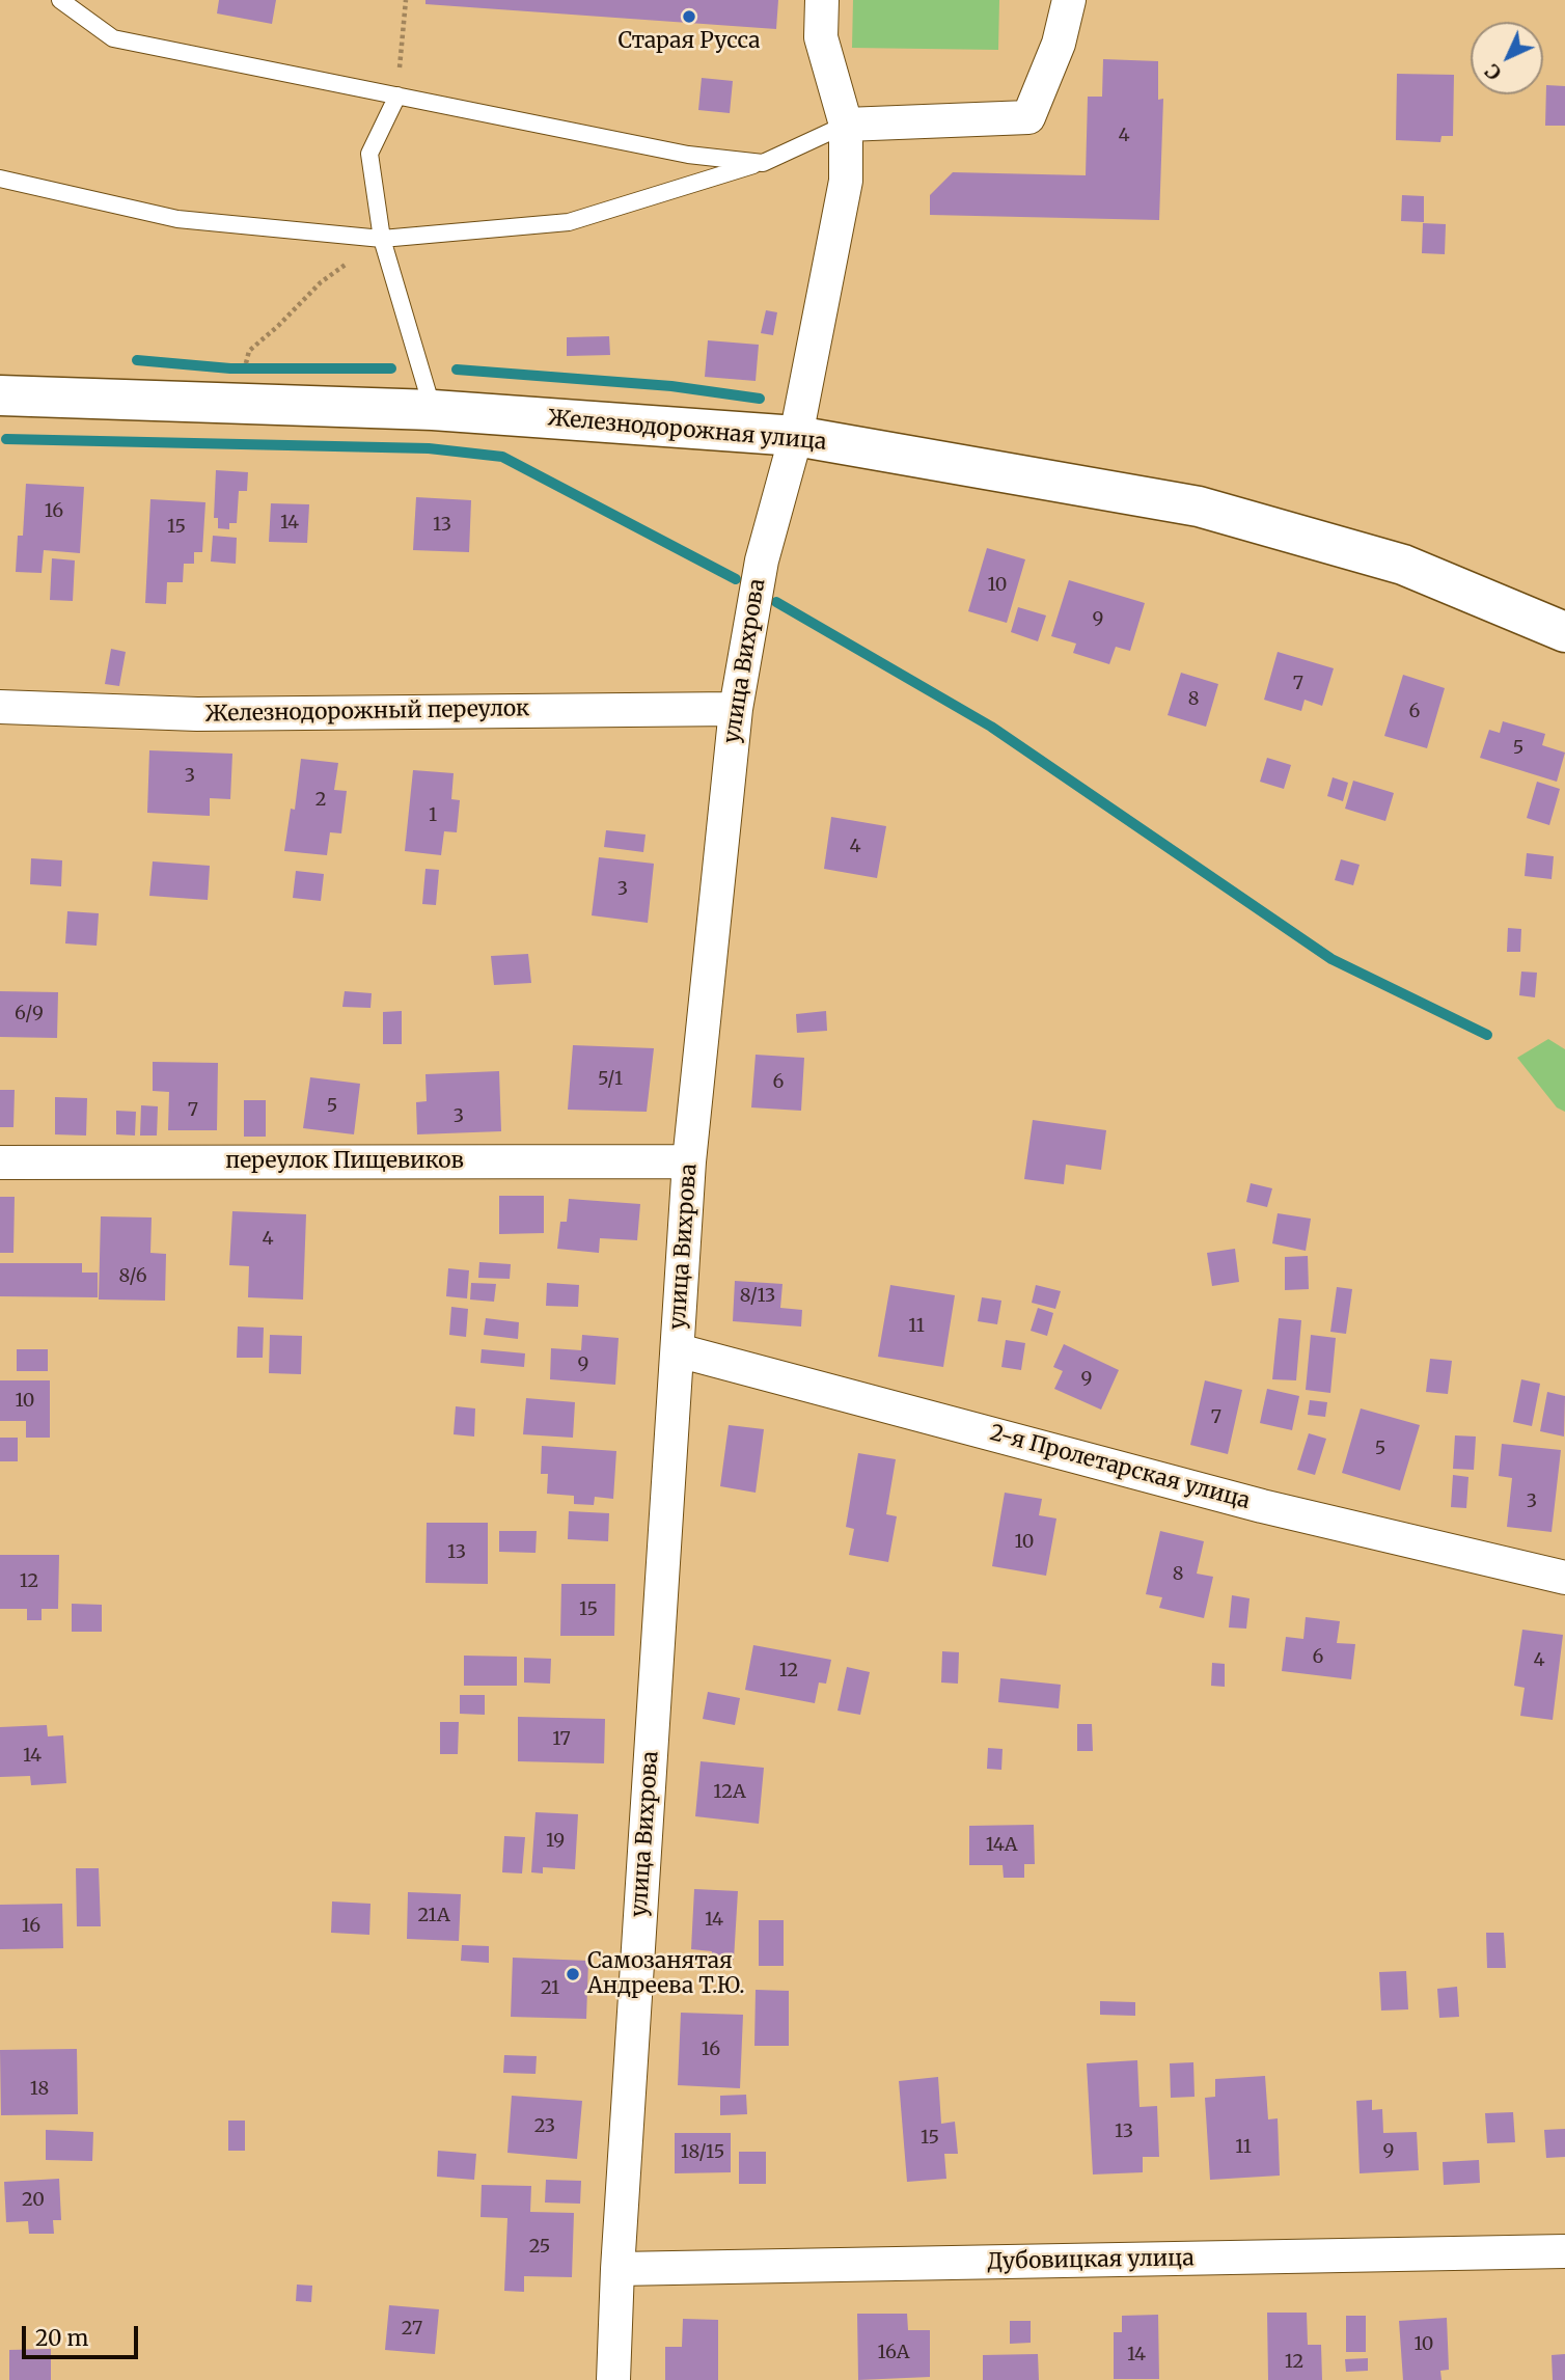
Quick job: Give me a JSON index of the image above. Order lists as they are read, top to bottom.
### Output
{
  "streets": {
    "street": [
      "Железнодорожная улица",
      "улица Вихрова",
      "Железнодорожный переулок",
      "переулок Пищевиков",
      "2-я Пролетарская улица",
      "Дубовицкая улица"
    ]
  },
  "crossings": [
    ["Железнодорожная улица", "улица Вихрова"],
    ["улица Вихрова", "Железнодорожный переулок"],
    ["улица Вихрова", "переулок Пищевиков"],
    ["улица Вихрова", "2-я Пролетарская улица"],
    ["улица Вихрова", "Дубовицкая улица"]
  ],
  "places": ["Старая Русса", "Самозанятая Андреева Т.Ю."],
  "house_numbers": [
    "4",
    "16",
    "14",
    "13",
    "15",
    "10",
    "9",
    "7",
    "8",
    "6",
    "5",
    "3",
    "2",
    "1",
    "4",
    "3",
    "6/9",
    "5/1",
    "6",
    "5",
    "7",
    "3",
    "4",
    "8/6",
    "8/13",
    "11",
    "9",
    "9",
    "10",
    "7",
    "5",
    "3",
    "10",
    "13",
    "8",
    "12",
    "15",
    "6",
    "4",
    "12",
    "17",
    "14",
    "12А",
    "19",
    "14А",
    "21А",
    "14",
    "16",
    "21",
    "16",
    "18",
    "23",
    "13",
    "15",
    "11",
    "9",
    "18/15",
    "20",
    "25",
    "27",
    "10",
    "16А",
    "14",
    "12"
  ],
  "scale_bar": "20 m",
  "north": "bottom left"
}
